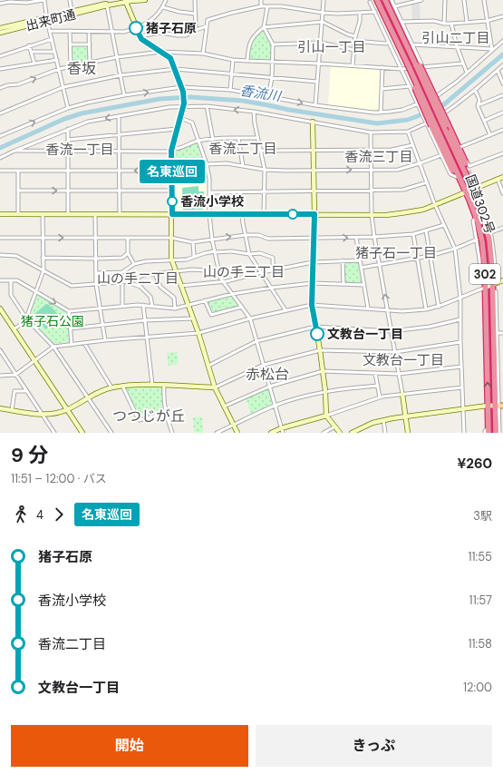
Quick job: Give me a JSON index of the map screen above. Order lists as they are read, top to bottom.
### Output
{
  "streets": {
    "highway": ["国道302号", "302"],
    "street": ["出来町通"]
  },
  "districts": [
    "引山二丁目",
    "引山一丁目",
    "香坂",
    "香流二丁目",
    "香流一丁目",
    "香流三丁目",
    "猪子石一丁目",
    "山の手三丁目",
    "山の手二丁目",
    "文教台一丁目",
    "赤松台",
    "つつじが丘"
  ],
  "water": ["香流川"],
  "parks": ["猪子石公園"],
  "places": ["猪子石原", "香流小学校", "文教台一丁目"],
  "lines": ["bus line 名東巡回"],
  "page": {
    "on_map": "名東巡回",
    "heading": ["9 分", "11:51 – 12:00 · バス", "¥260"],
    "legs": ["4", "名東巡回", "3駅"],
    "list": [
      {
        "name": "猪子石原",
        "value": "11:55"
      },
      {
        "name": "香流小学校",
        "value": "11:57"
      },
      {
        "name": "香流二丁目",
        "value": "11:58"
      },
      {
        "name": "文教台一丁目",
        "value": "12:00"
      }
    ],
    "buttons": ["開始", "きっぷ"]
  }
}
